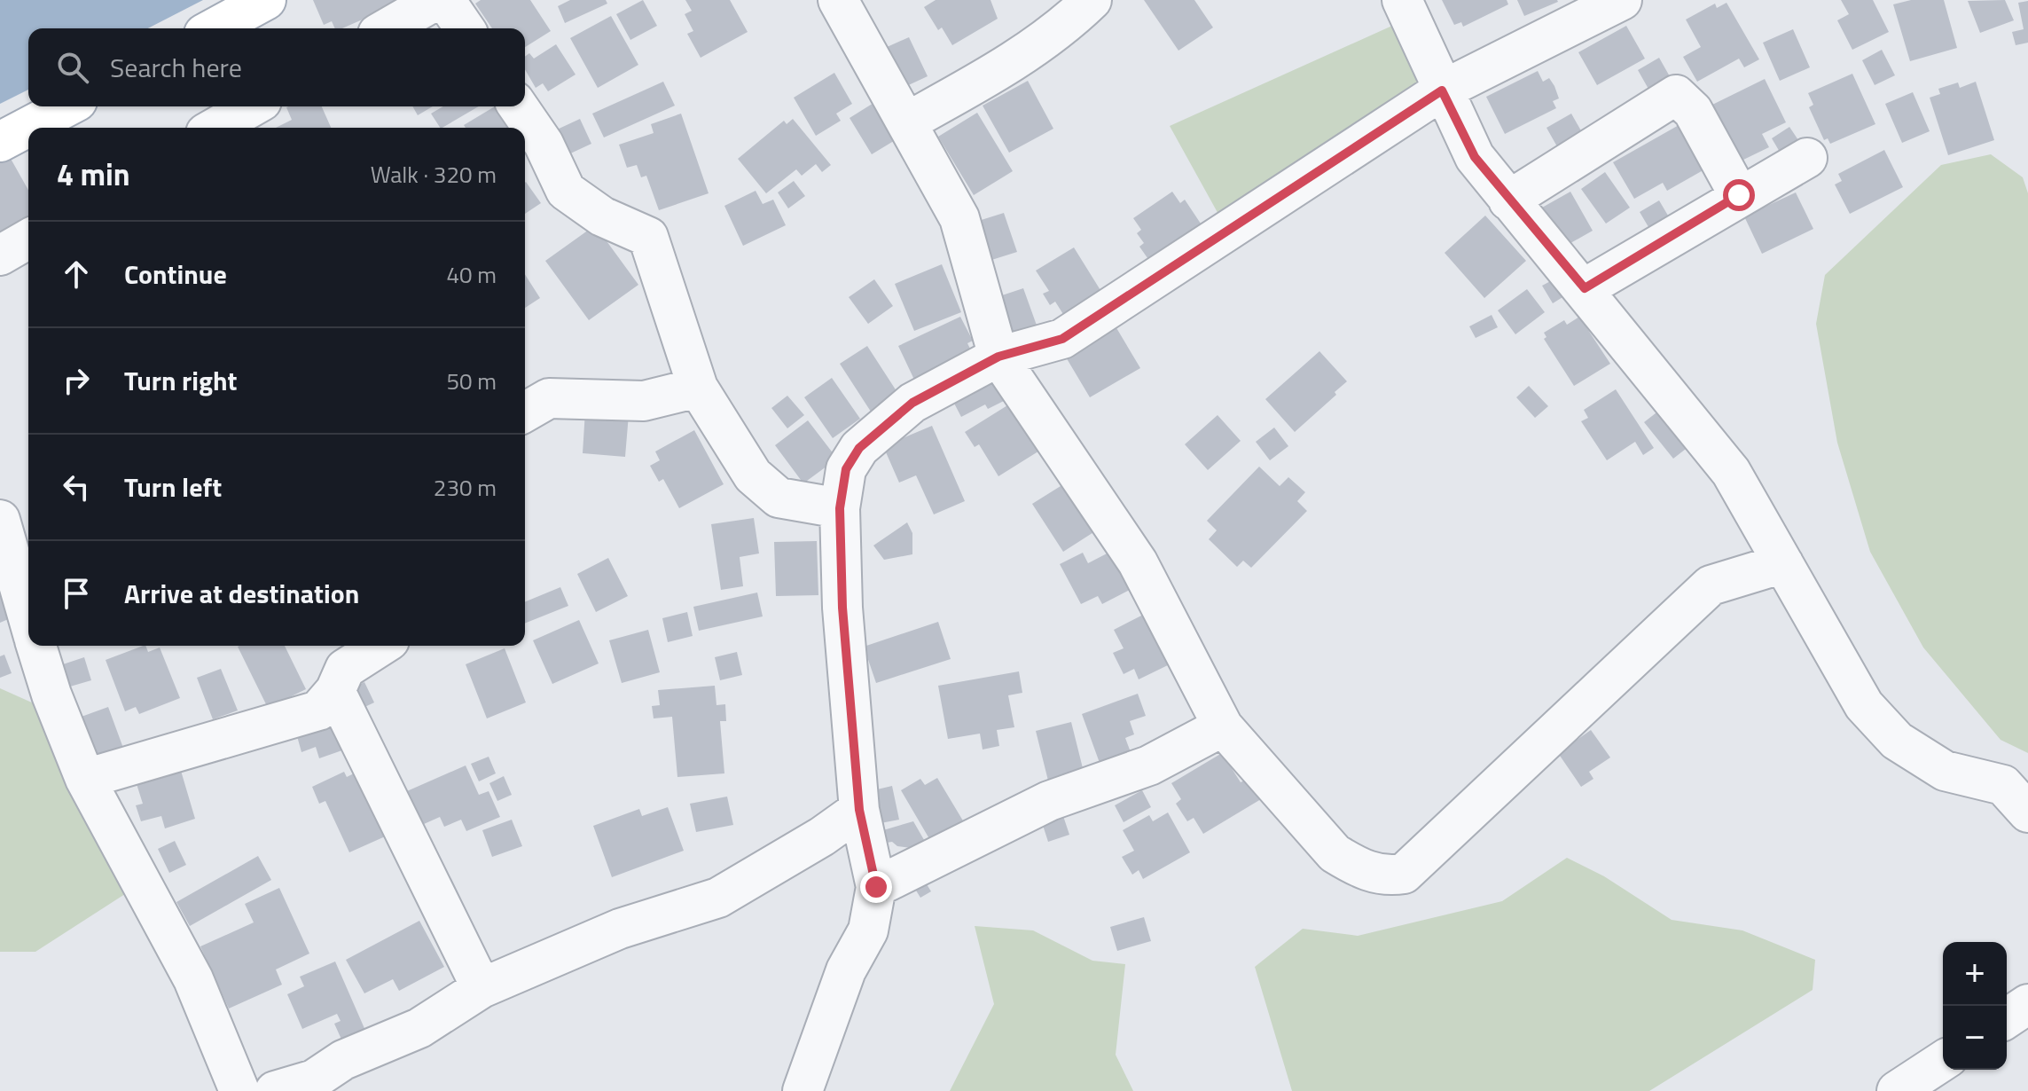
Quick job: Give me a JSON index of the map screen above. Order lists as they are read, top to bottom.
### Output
{
  "page": {
    "search": "Search here",
    "heading": ["4 min", "Walk · 320 m"],
    "list": [
      ["Continue", "40 m"],
      ["Turn right", "50 m"],
      ["Turn left", "230 m"],
      "Arrive at destination"
    ],
    "map_buttons": ["+", "−"]
  }
}
